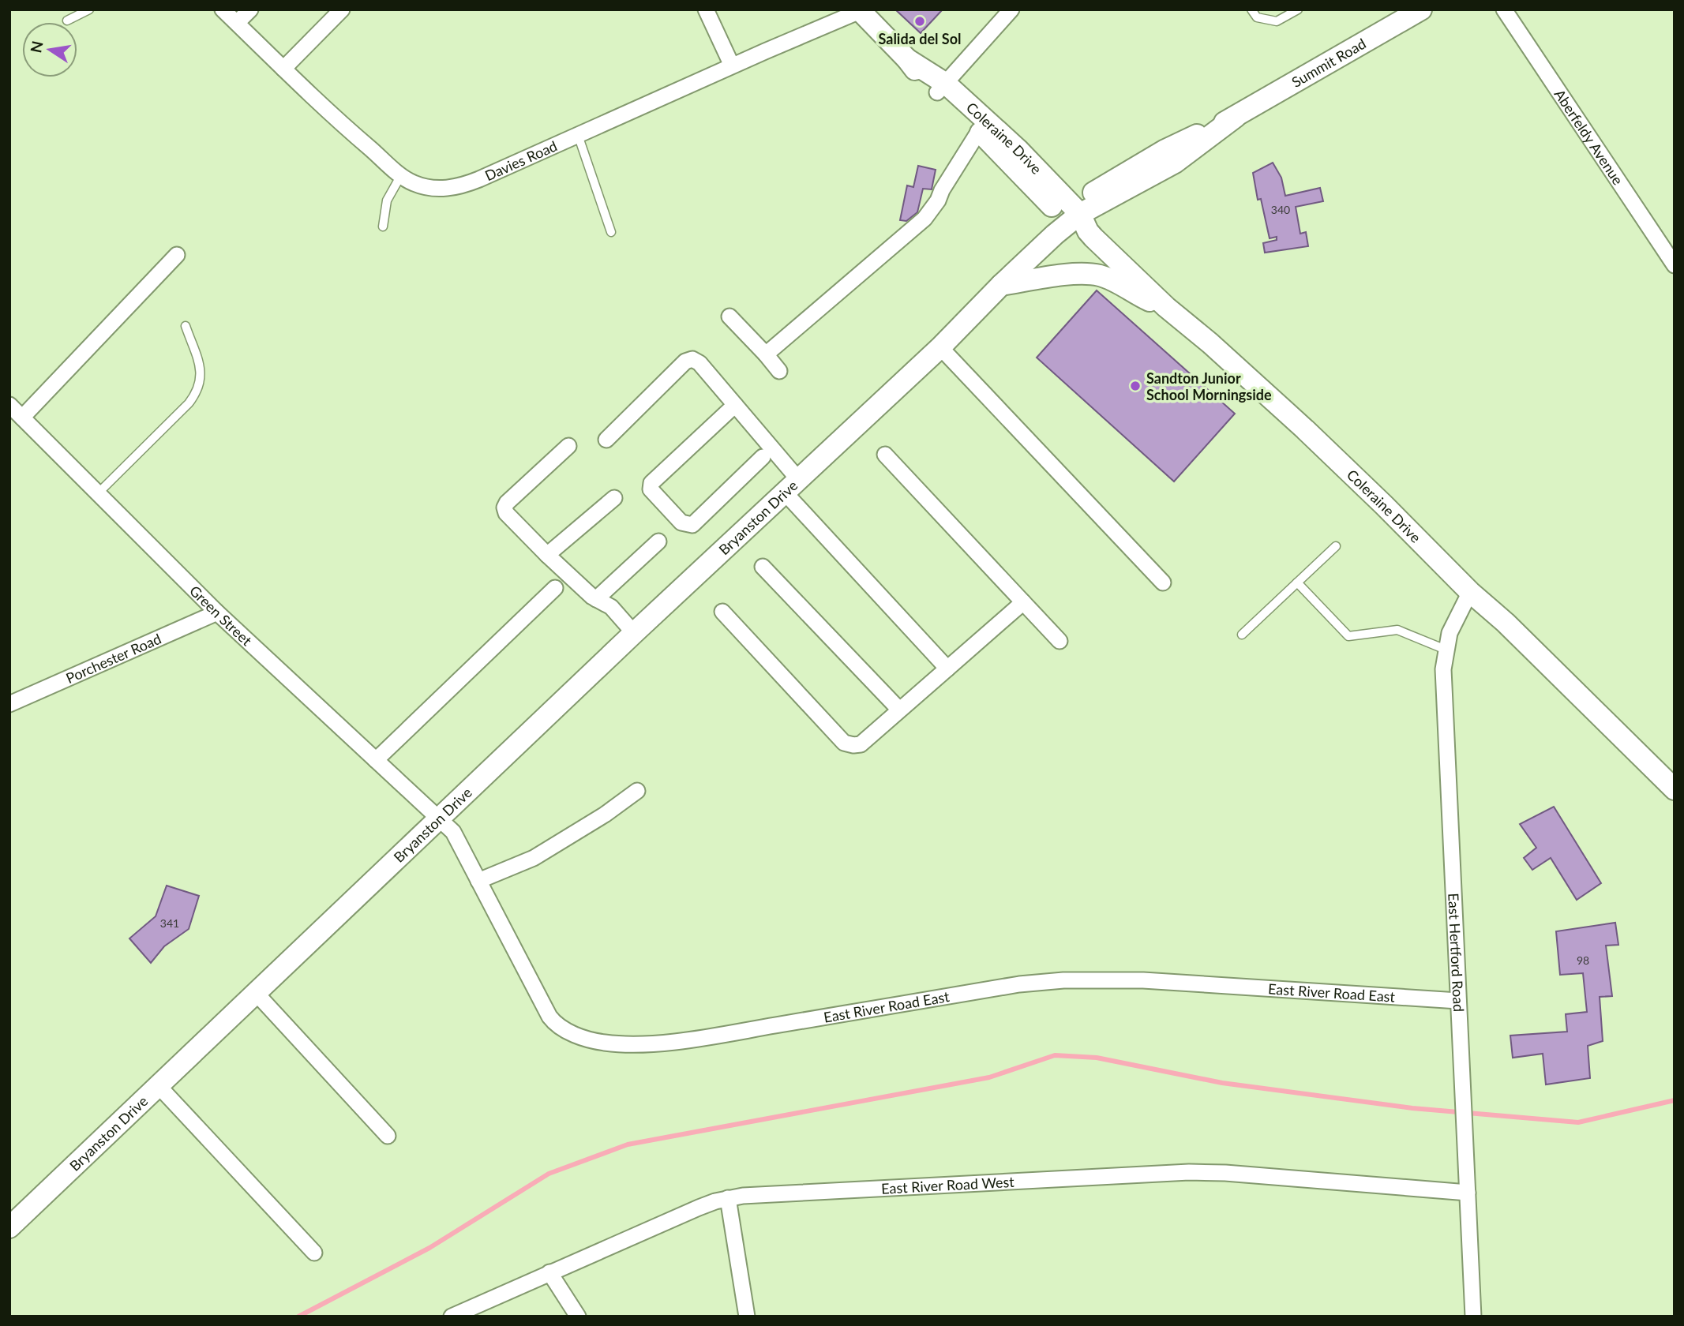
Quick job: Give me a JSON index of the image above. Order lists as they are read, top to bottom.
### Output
{
  "streets": {
    "main road": ["Summit Road", "Coleraine Drive", "Bryanston Drive"],
    "street": [
      "Aberfeldy Avenue",
      "Davies Road",
      "Green Street",
      "Porchester Road",
      "East Hertford Road",
      "East River Road East",
      "East River Road West"
    ]
  },
  "crossings": [
    ["Summit Road", "Coleraine Drive"],
    ["Summit Road", "Bryanston Drive"],
    ["Coleraine Drive", "Davies Road"],
    ["Coleraine Drive", "Bryanston Drive"],
    ["Coleraine Drive", "East Hertford Road"],
    ["Bryanston Drive", "Green Street"],
    ["Bryanston Drive", "East River Road East"],
    ["Green Street", "Porchester Road"],
    ["Green Street", "East River Road East"],
    ["East Hertford Road", "East River Road East"],
    ["East Hertford Road", "East River Road West"]
  ],
  "places": ["Salida del Sol", "Sandton Junior School Morningside"],
  "house_numbers": ["340", "341", "98"],
  "north": "left"
}
